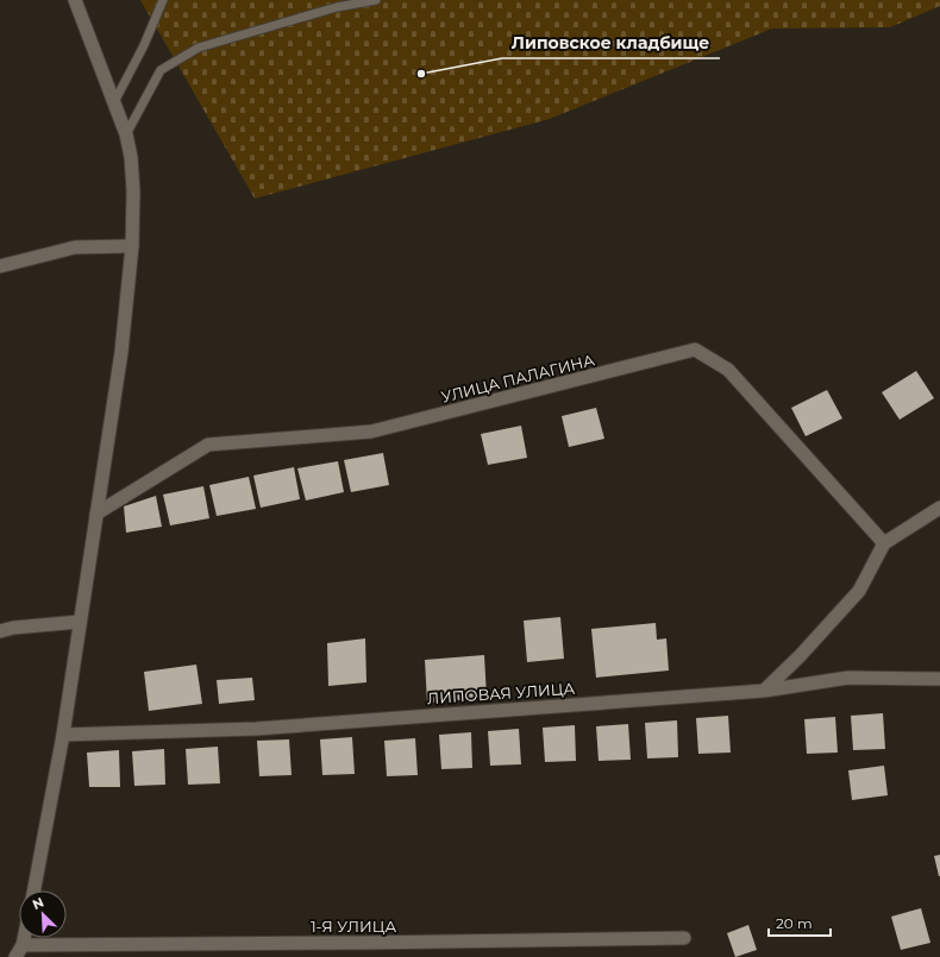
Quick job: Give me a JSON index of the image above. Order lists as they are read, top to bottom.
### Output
{
  "streets": {
    "street": ["УЛИЦА ПАЛАГИНА", "ЛИПОВАЯ УЛИЦА", "1-Я УЛИЦА"]
  },
  "places": ["Липовское кладбище"],
  "scale_bar": "20 m",
  "north": "top left"
}
